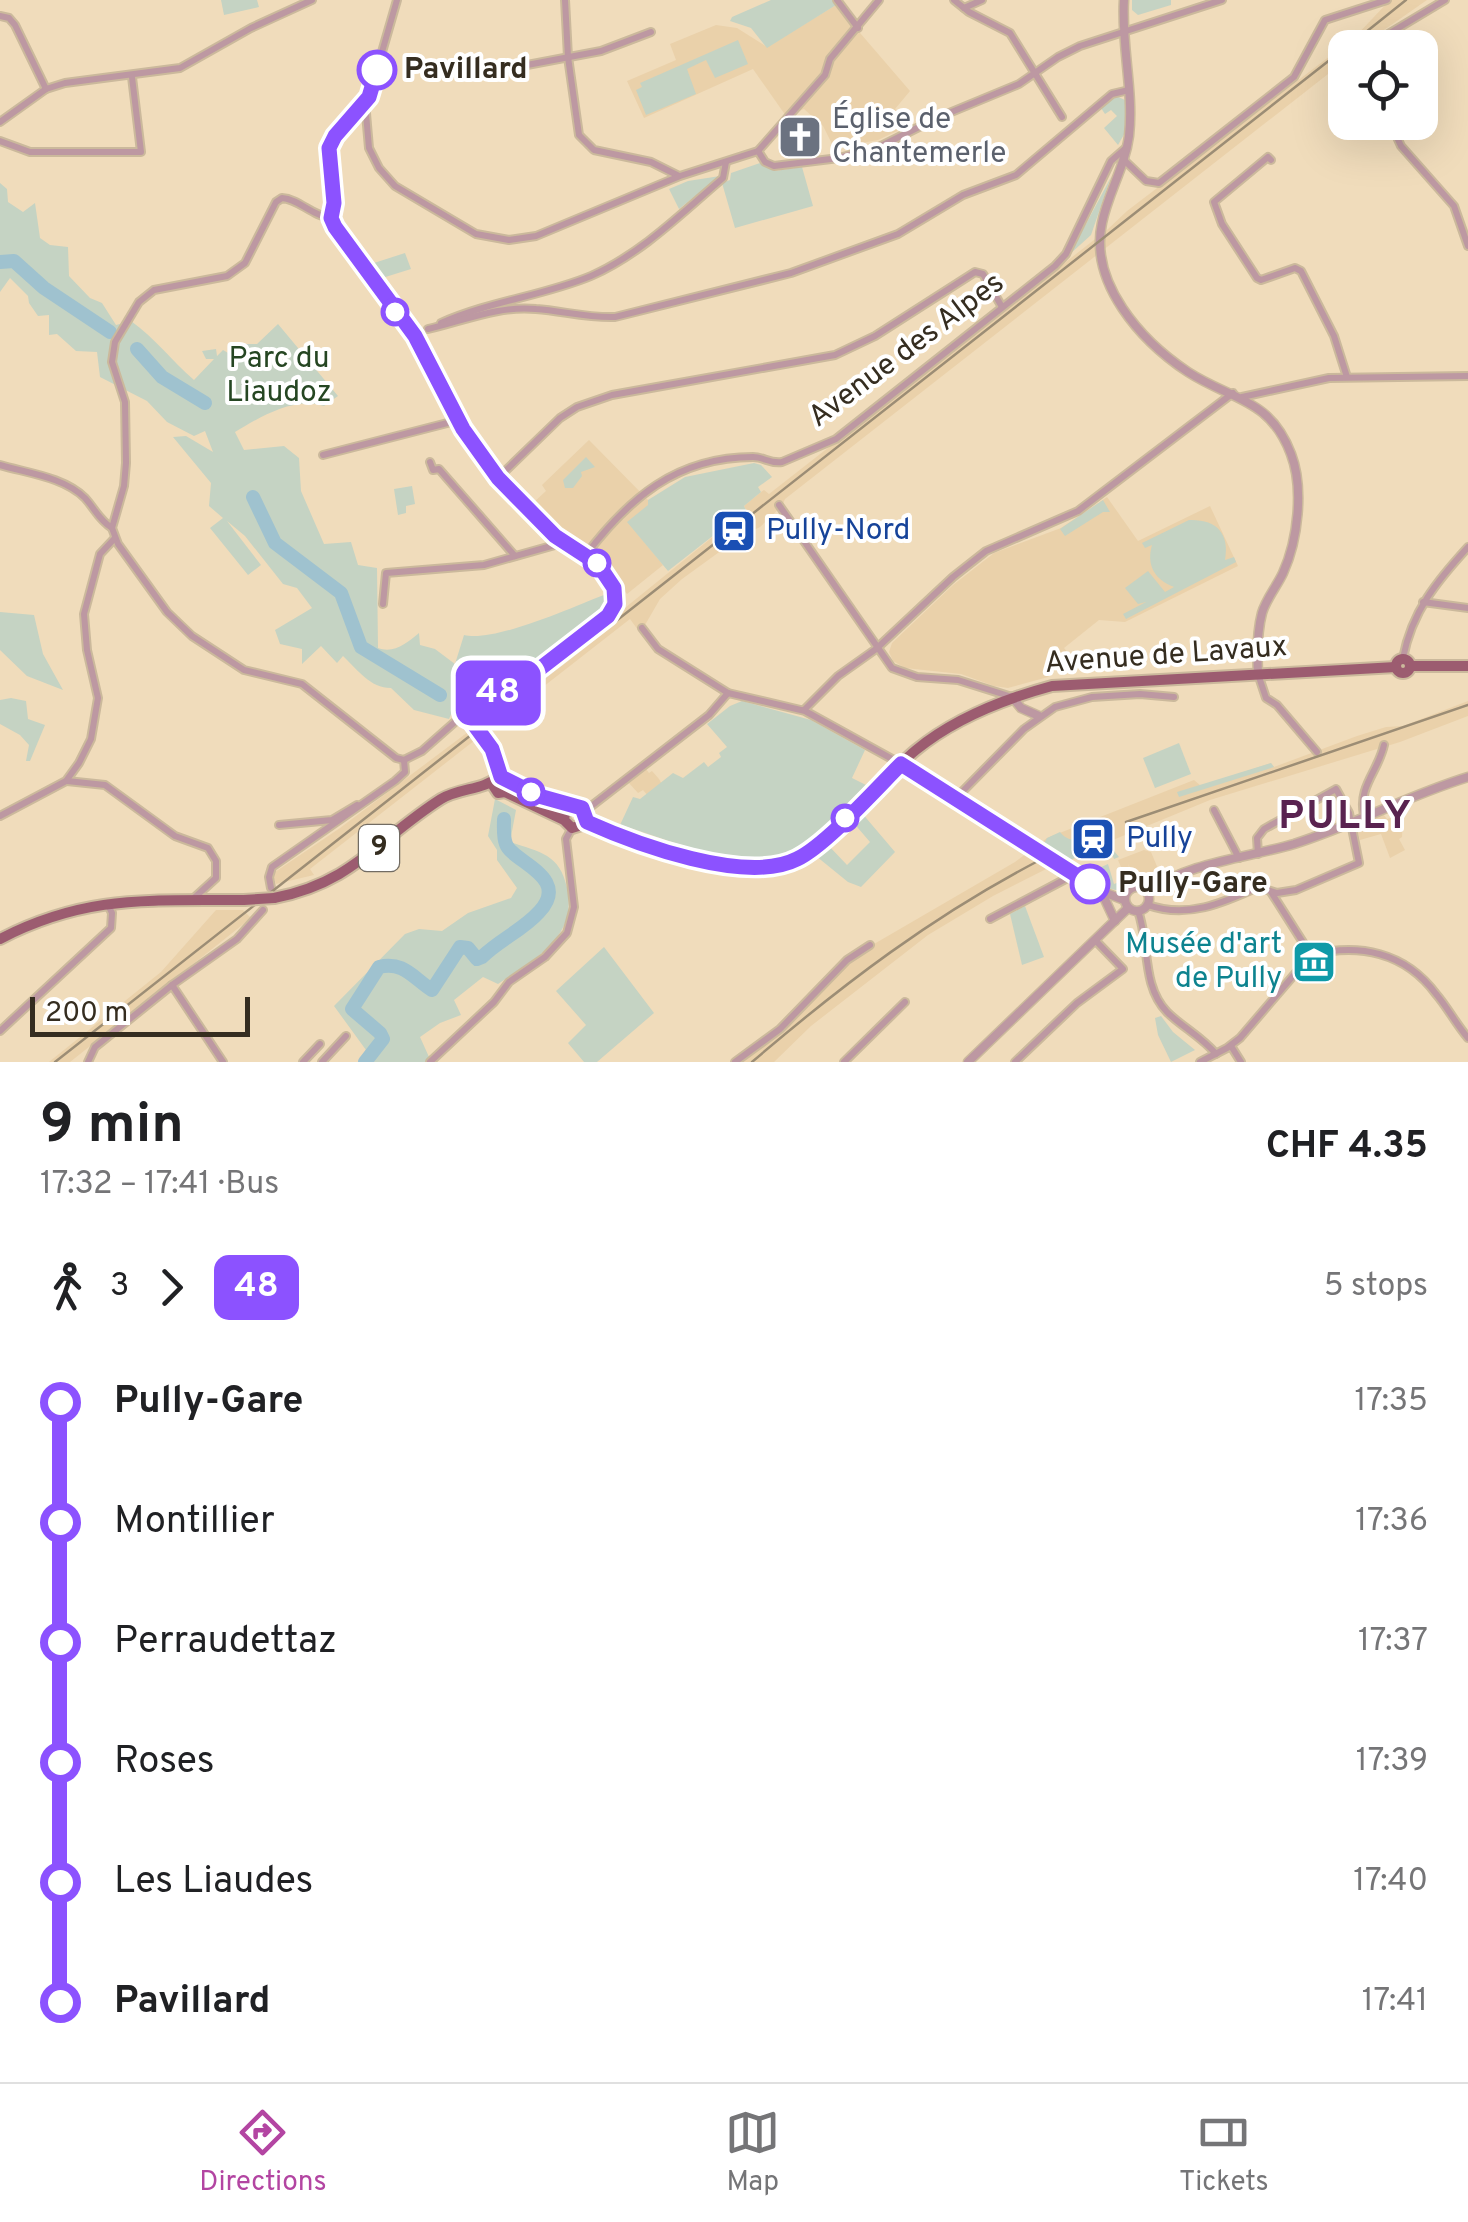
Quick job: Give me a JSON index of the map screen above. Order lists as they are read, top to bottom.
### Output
{
  "streets": {
    "main road": ["Avenue de Lavaux", "9"],
    "street": ["Avenue des Alpes"]
  },
  "districts": ["PULLY"],
  "parks": ["Parc du Liaudoz"],
  "places": {
    "other": ["Pavillard", "Pully-Gare"],
    "church": ["Église de Chantemerle"],
    "station": ["Pully-Nord", "Pully"],
    "museum": ["Musée d'art de Pully"]
  },
  "lines": ["bus line 48"],
  "scale_bar": "200 m",
  "page": {
    "on_map": "48",
    "scale": "200 m",
    "heading": ["9 min", "17:32 – 17:41 · Bus", "CHF 4.35"],
    "legs": ["3", "48", "5 stops"],
    "list": [
      {
        "name": "Pully-Gare",
        "value": "17:35"
      },
      {
        "name": "Montillier",
        "value": "17:36"
      },
      {
        "name": "Perraudettaz",
        "value": "17:37"
      },
      {
        "name": "Roses",
        "value": "17:39"
      },
      {
        "name": "Les Liaudes",
        "value": "17:40"
      },
      {
        "name": "Pavillard",
        "value": "17:41"
      }
    ],
    "tabs": ["Directions", "Map", "Tickets"]
  }
}
